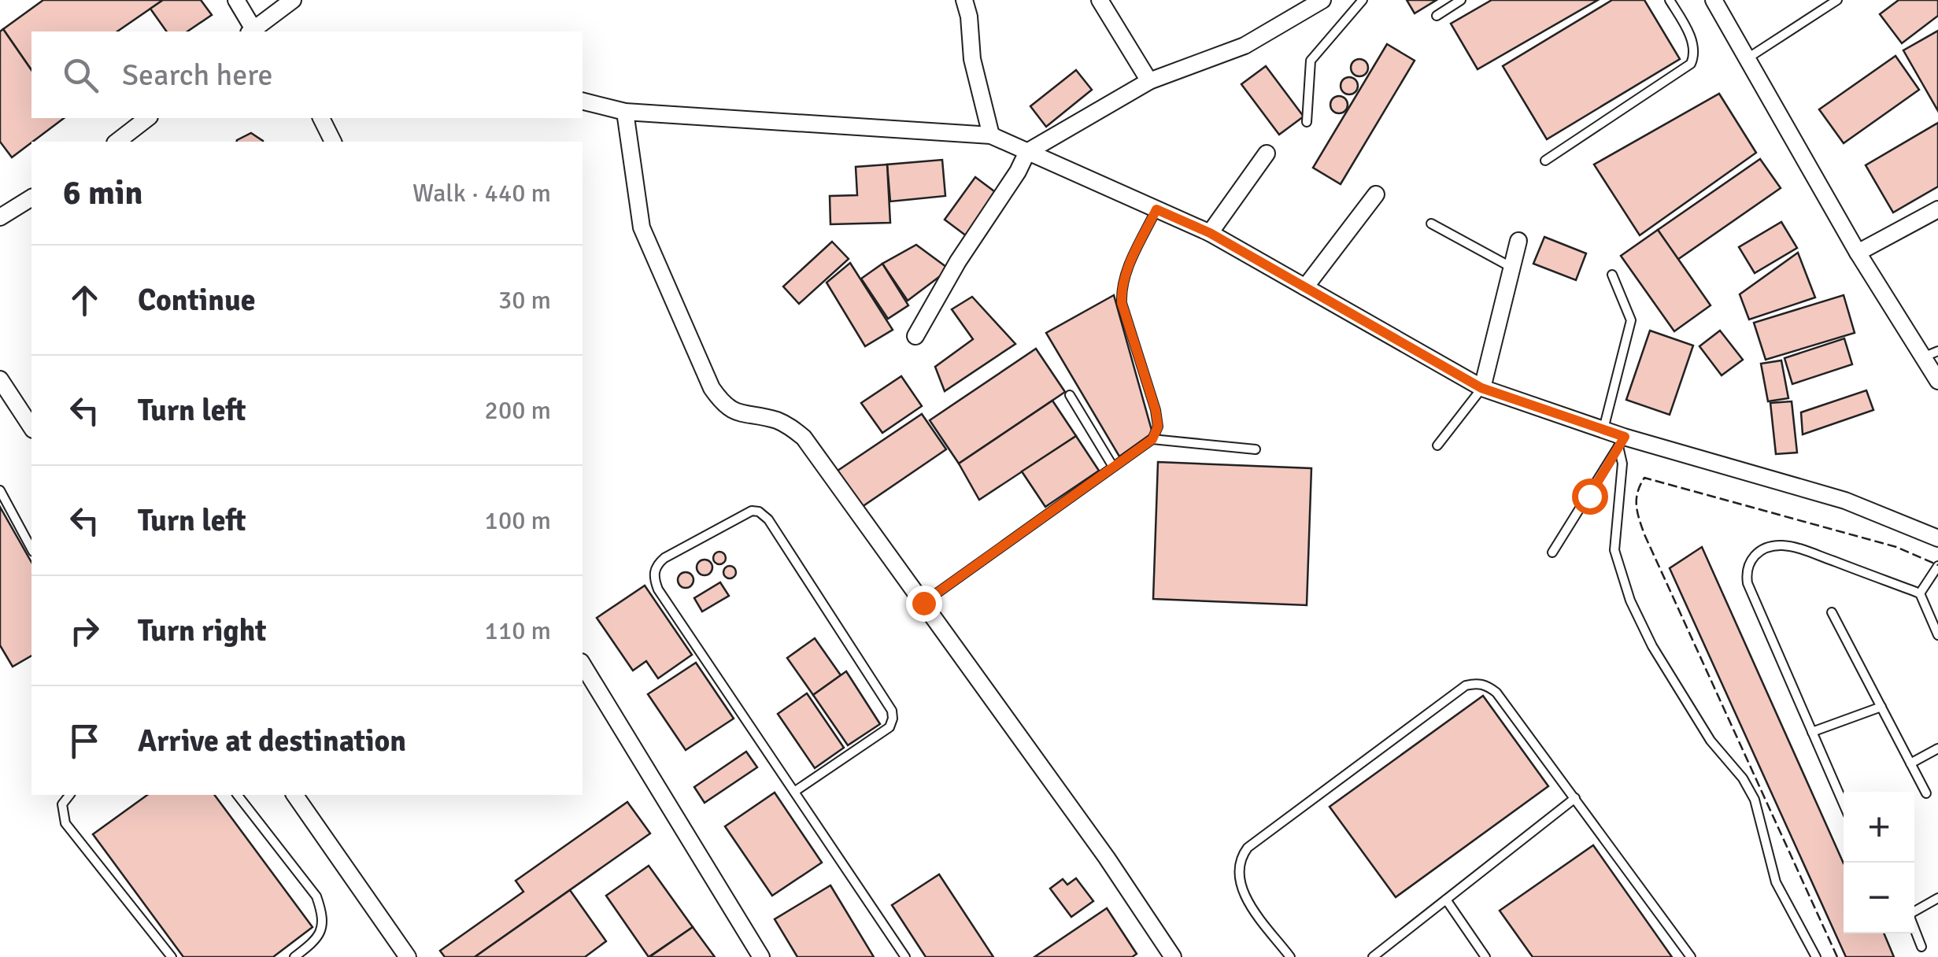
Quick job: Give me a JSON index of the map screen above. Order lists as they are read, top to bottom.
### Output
{
  "page": {
    "search": "Search here",
    "heading": ["6 min", "Walk · 440 m"],
    "list": [
      ["Continue", "30 m"],
      ["Turn left", "200 m"],
      ["Turn left", "100 m"],
      ["Turn right", "110 m"],
      "Arrive at destination"
    ],
    "map_buttons": ["+", "−"]
  }
}
